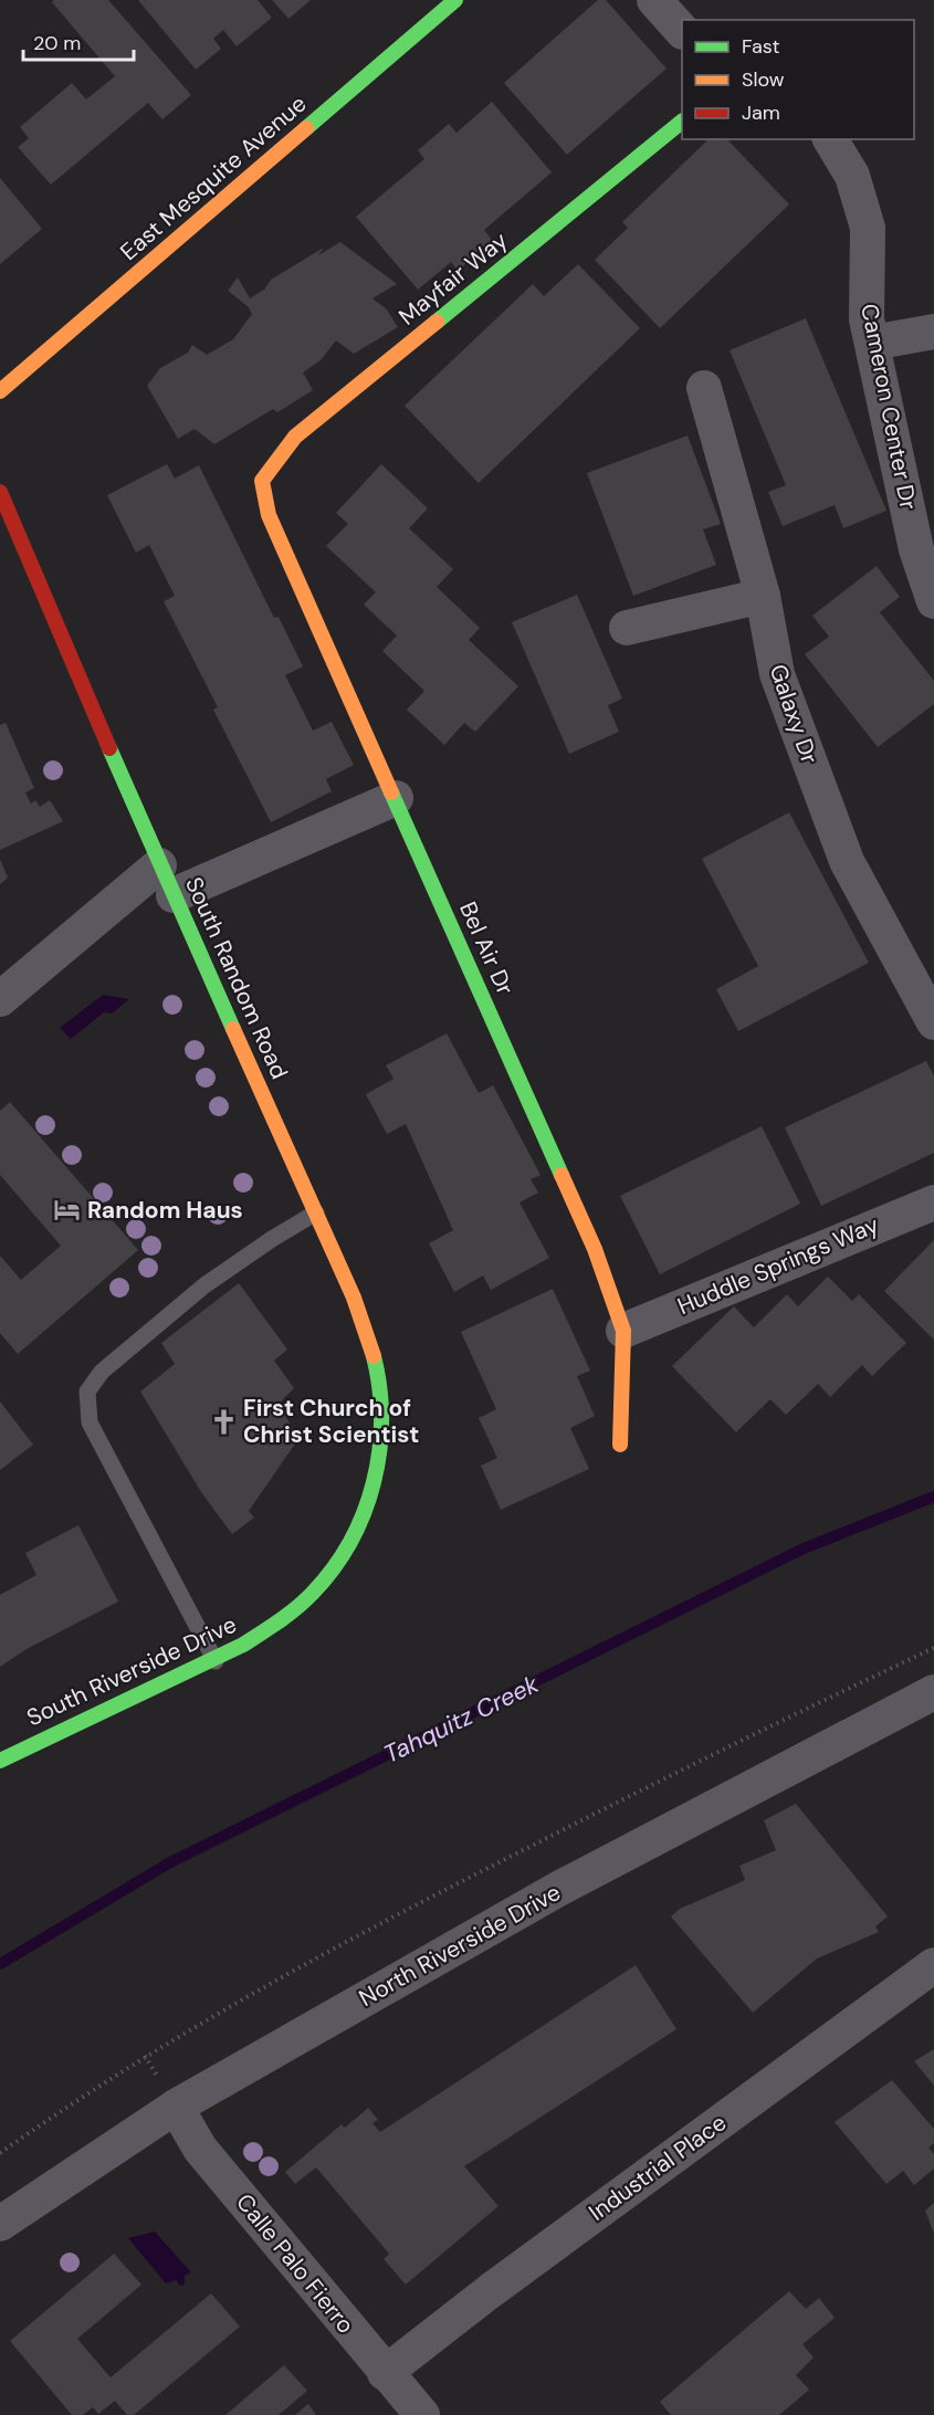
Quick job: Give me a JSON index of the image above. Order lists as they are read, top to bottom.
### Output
{
  "streets": {
    "street": [
      "East Mesquite Avenue",
      "Mayfair Way",
      "Cameron Center Dr",
      "Galaxy Dr",
      "Bel Air Dr",
      "South Random Road",
      "Huddle Springs Way",
      "South Riverside Drive",
      "North Riverside Drive",
      "Industrial Place",
      "Calle Palo Fierro"
    ]
  },
  "crossings": [
    ["Mayfair Way", "Bel Air Dr"],
    ["Bel Air Dr", "Huddle Springs Way"],
    ["South Random Road", "South Riverside Drive"],
    ["North Riverside Drive", "Calle Palo Fierro"],
    ["Industrial Place", "Calle Palo Fierro"]
  ],
  "water": ["Tahquitz Creek"],
  "places": {
    "hotel": ["Random Haus"],
    "church": ["First Church of Christ Scientist"]
  },
  "legend": ["Fast", "Slow", "Jam"],
  "scale_bar": "20 m"
}
